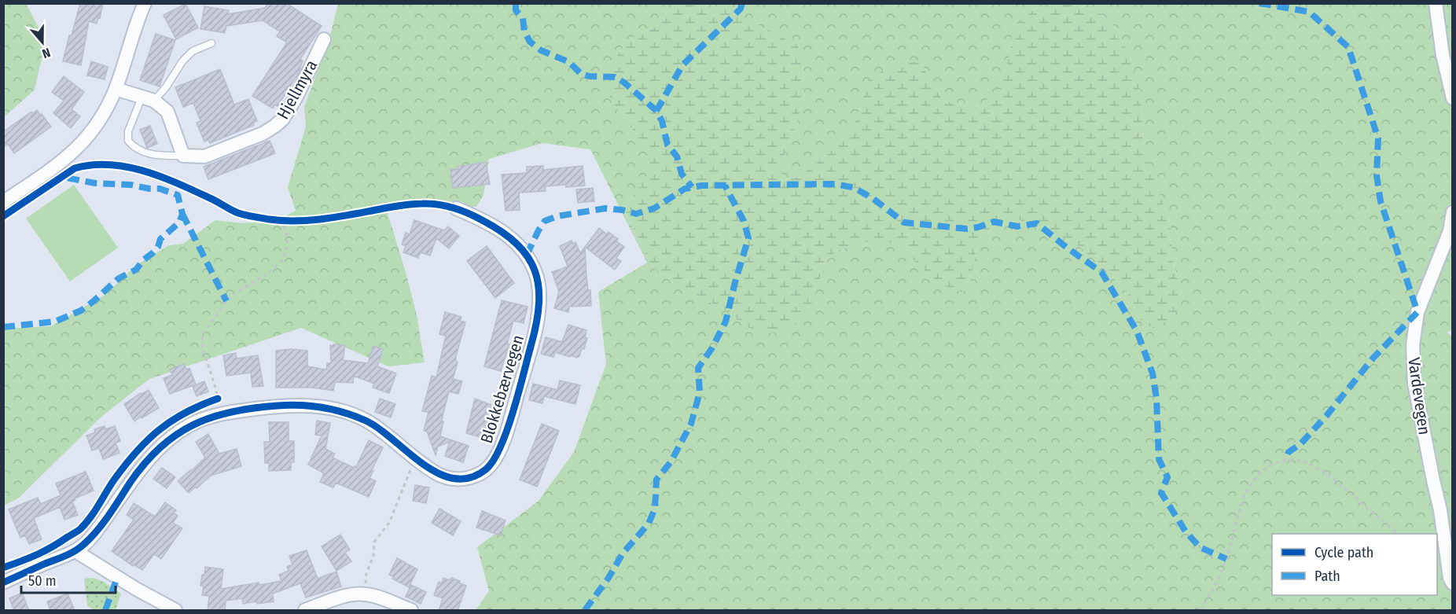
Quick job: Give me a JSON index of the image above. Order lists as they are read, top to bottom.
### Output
{
  "streets": {
    "street": ["Hjellmyra", "Blokkebærvegen", "Vardevegen"]
  },
  "legend": ["Cycle path", "Path"],
  "scale_bar": "50 m",
  "north": "bottom"
}
